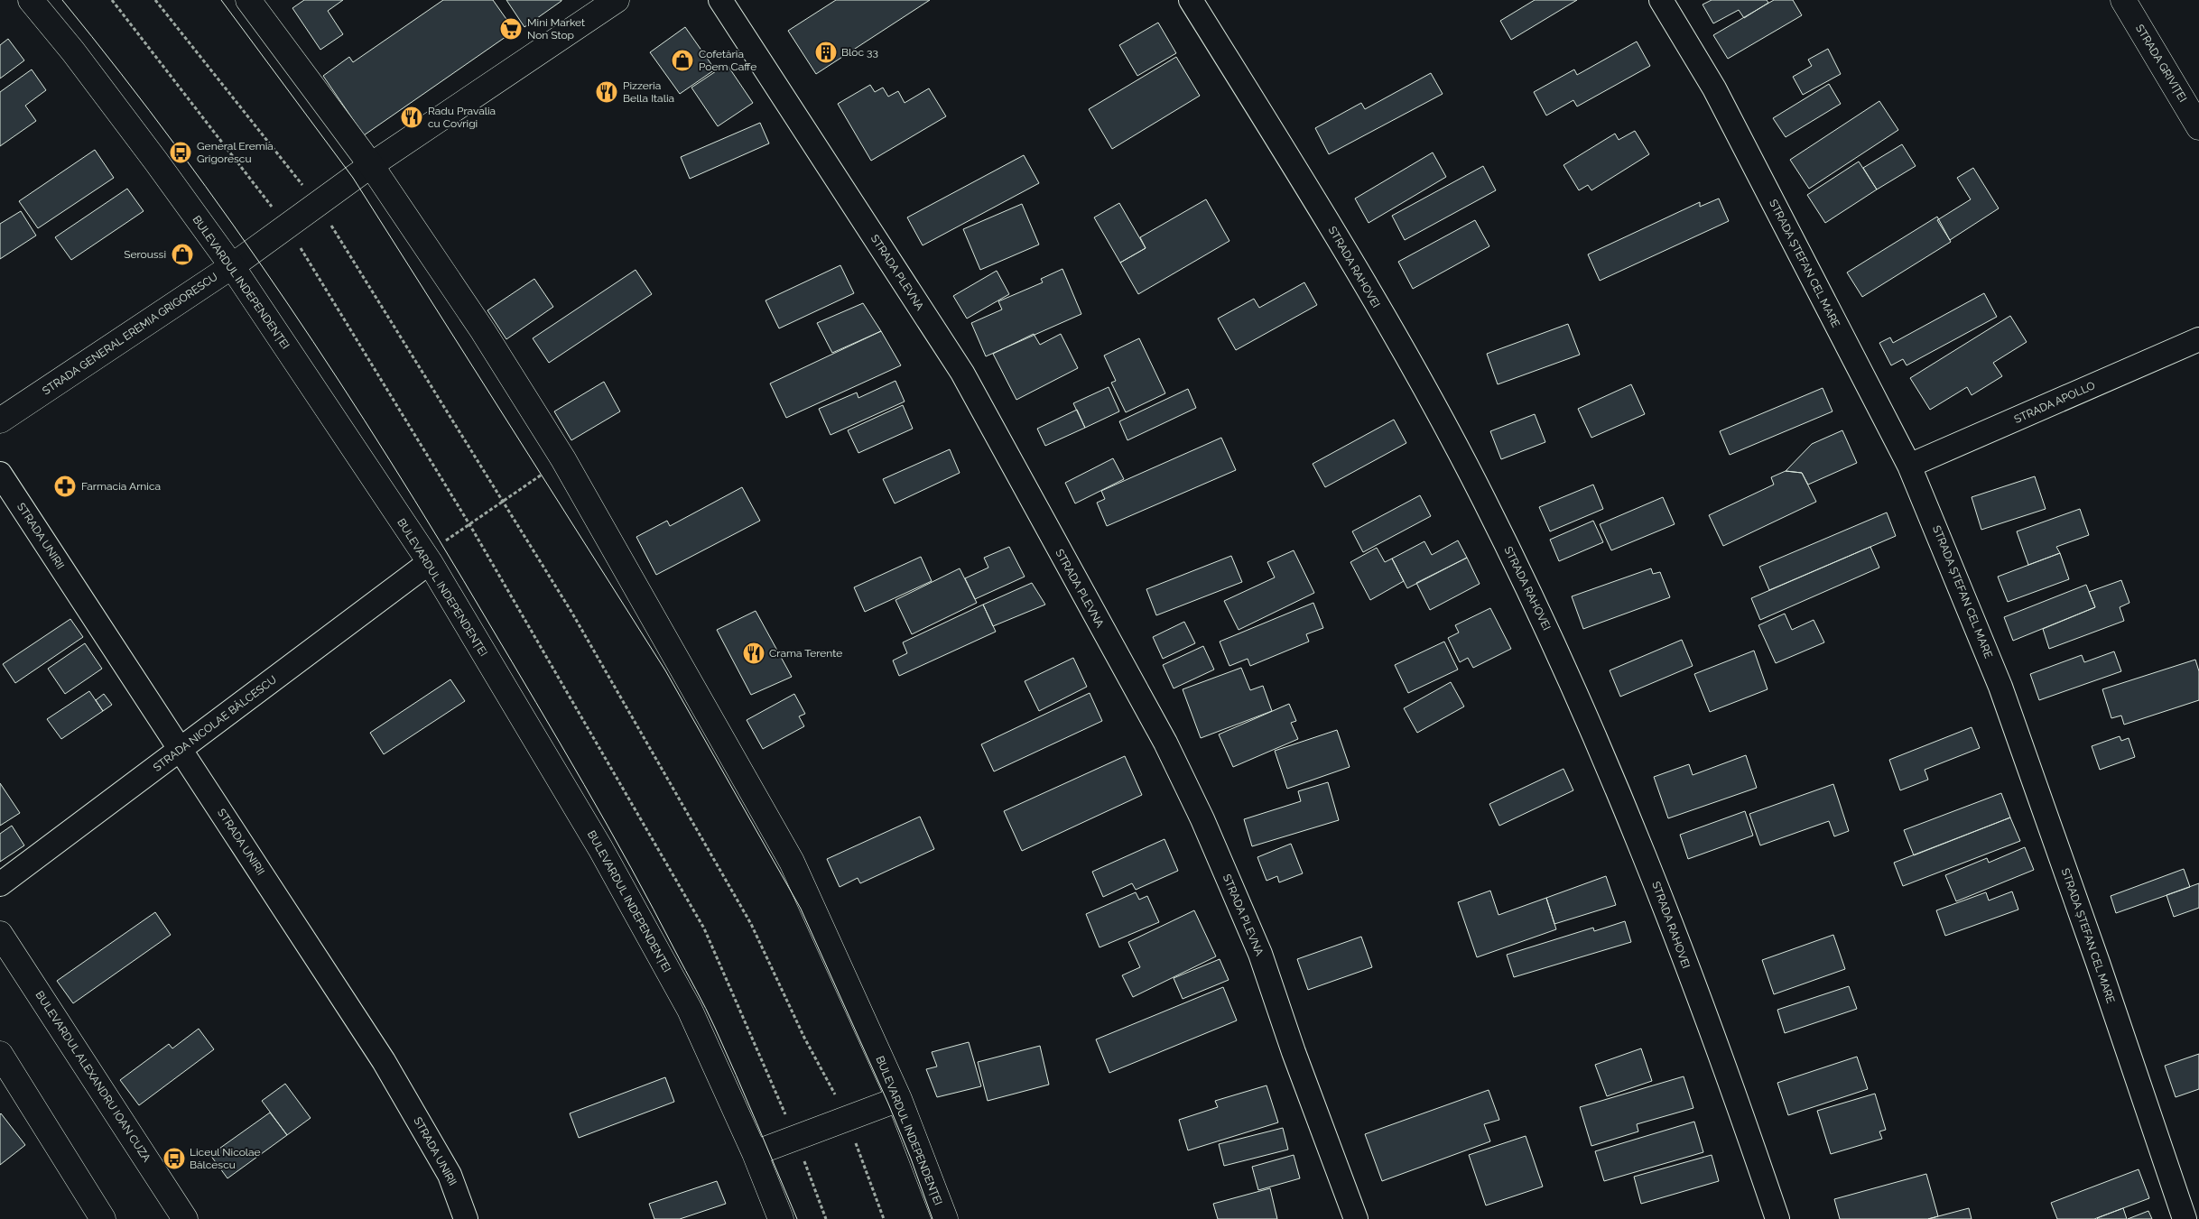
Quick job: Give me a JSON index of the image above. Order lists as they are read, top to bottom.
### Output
{
  "streets": {
    "main road": [
      "STRADA GRIVIȚEI",
      "BULEVARDUL INDEPENDENȚEI",
      "STRADA GENERAL EREMIA GRIGORESCU",
      "BULEVARDUL ALEXANDRU IOAN CUZA"
    ],
    "street": [
      "STRADA ȘTEFAN CEL MARE",
      "STRADA RAHOVEI",
      "STRADA PLEVNA",
      "STRADA APOLLO",
      "STRADA UNIRII",
      "STRADA NICOLAE BĂLCESCU"
    ]
  },
  "crossings": [
    ["STRADA ȘTEFAN CEL MARE", "STRADA APOLLO"],
    ["BULEVARDUL INDEPENDENȚEI", "STRADA GENERAL EREMIA GRIGORESCU"],
    ["BULEVARDUL INDEPENDENȚEI", "STRADA NICOLAE BĂLCESCU"],
    ["STRADA UNIRII", "STRADA NICOLAE BĂLCESCU"]
  ],
  "places": {
    "supermarket": ["Mini Market Non Stop"],
    "building": ["Bloc 33"],
    "shop": ["Cofetăria Poem Caffe", "Seroussi"],
    "restaurant": ["Pizzeria Bella Italia", "Radu Pravalia cu Covrigi", "Crama Terente"],
    "bus stop": ["General Eremia Grigorescu", "Liceul Nicolae Bălcescu"],
    "pharmacy": ["Farmacia Arnica"]
  }
}
